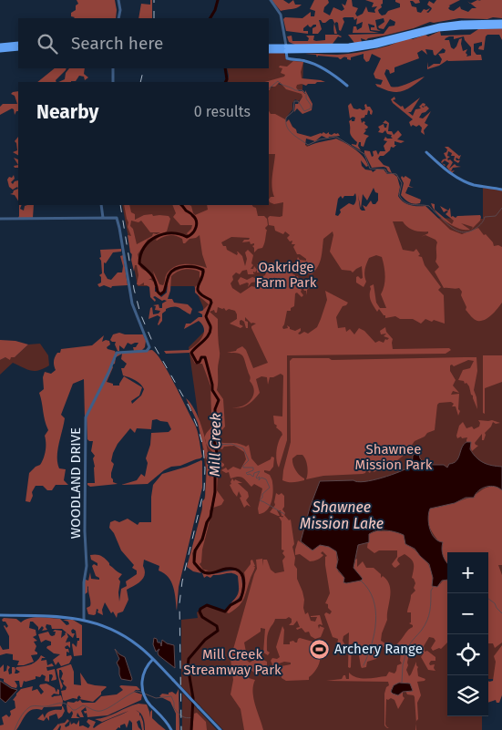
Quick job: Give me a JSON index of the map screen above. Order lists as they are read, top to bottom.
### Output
{
  "streets": {
    "street": ["WOODLAND DRIVE"]
  },
  "water": ["Mill Creek", "Shawnee Mission Lake"],
  "parks": ["Oakridge Farm Park", "Shawnee Mission Park", "Mill Creek Streamway Park"],
  "places": {
    "sports": ["Archery Range"]
  },
  "page": {
    "search": "Search here",
    "heading": ["Nearby", "0 results"],
    "map_buttons": ["+", "−"]
  }
}
